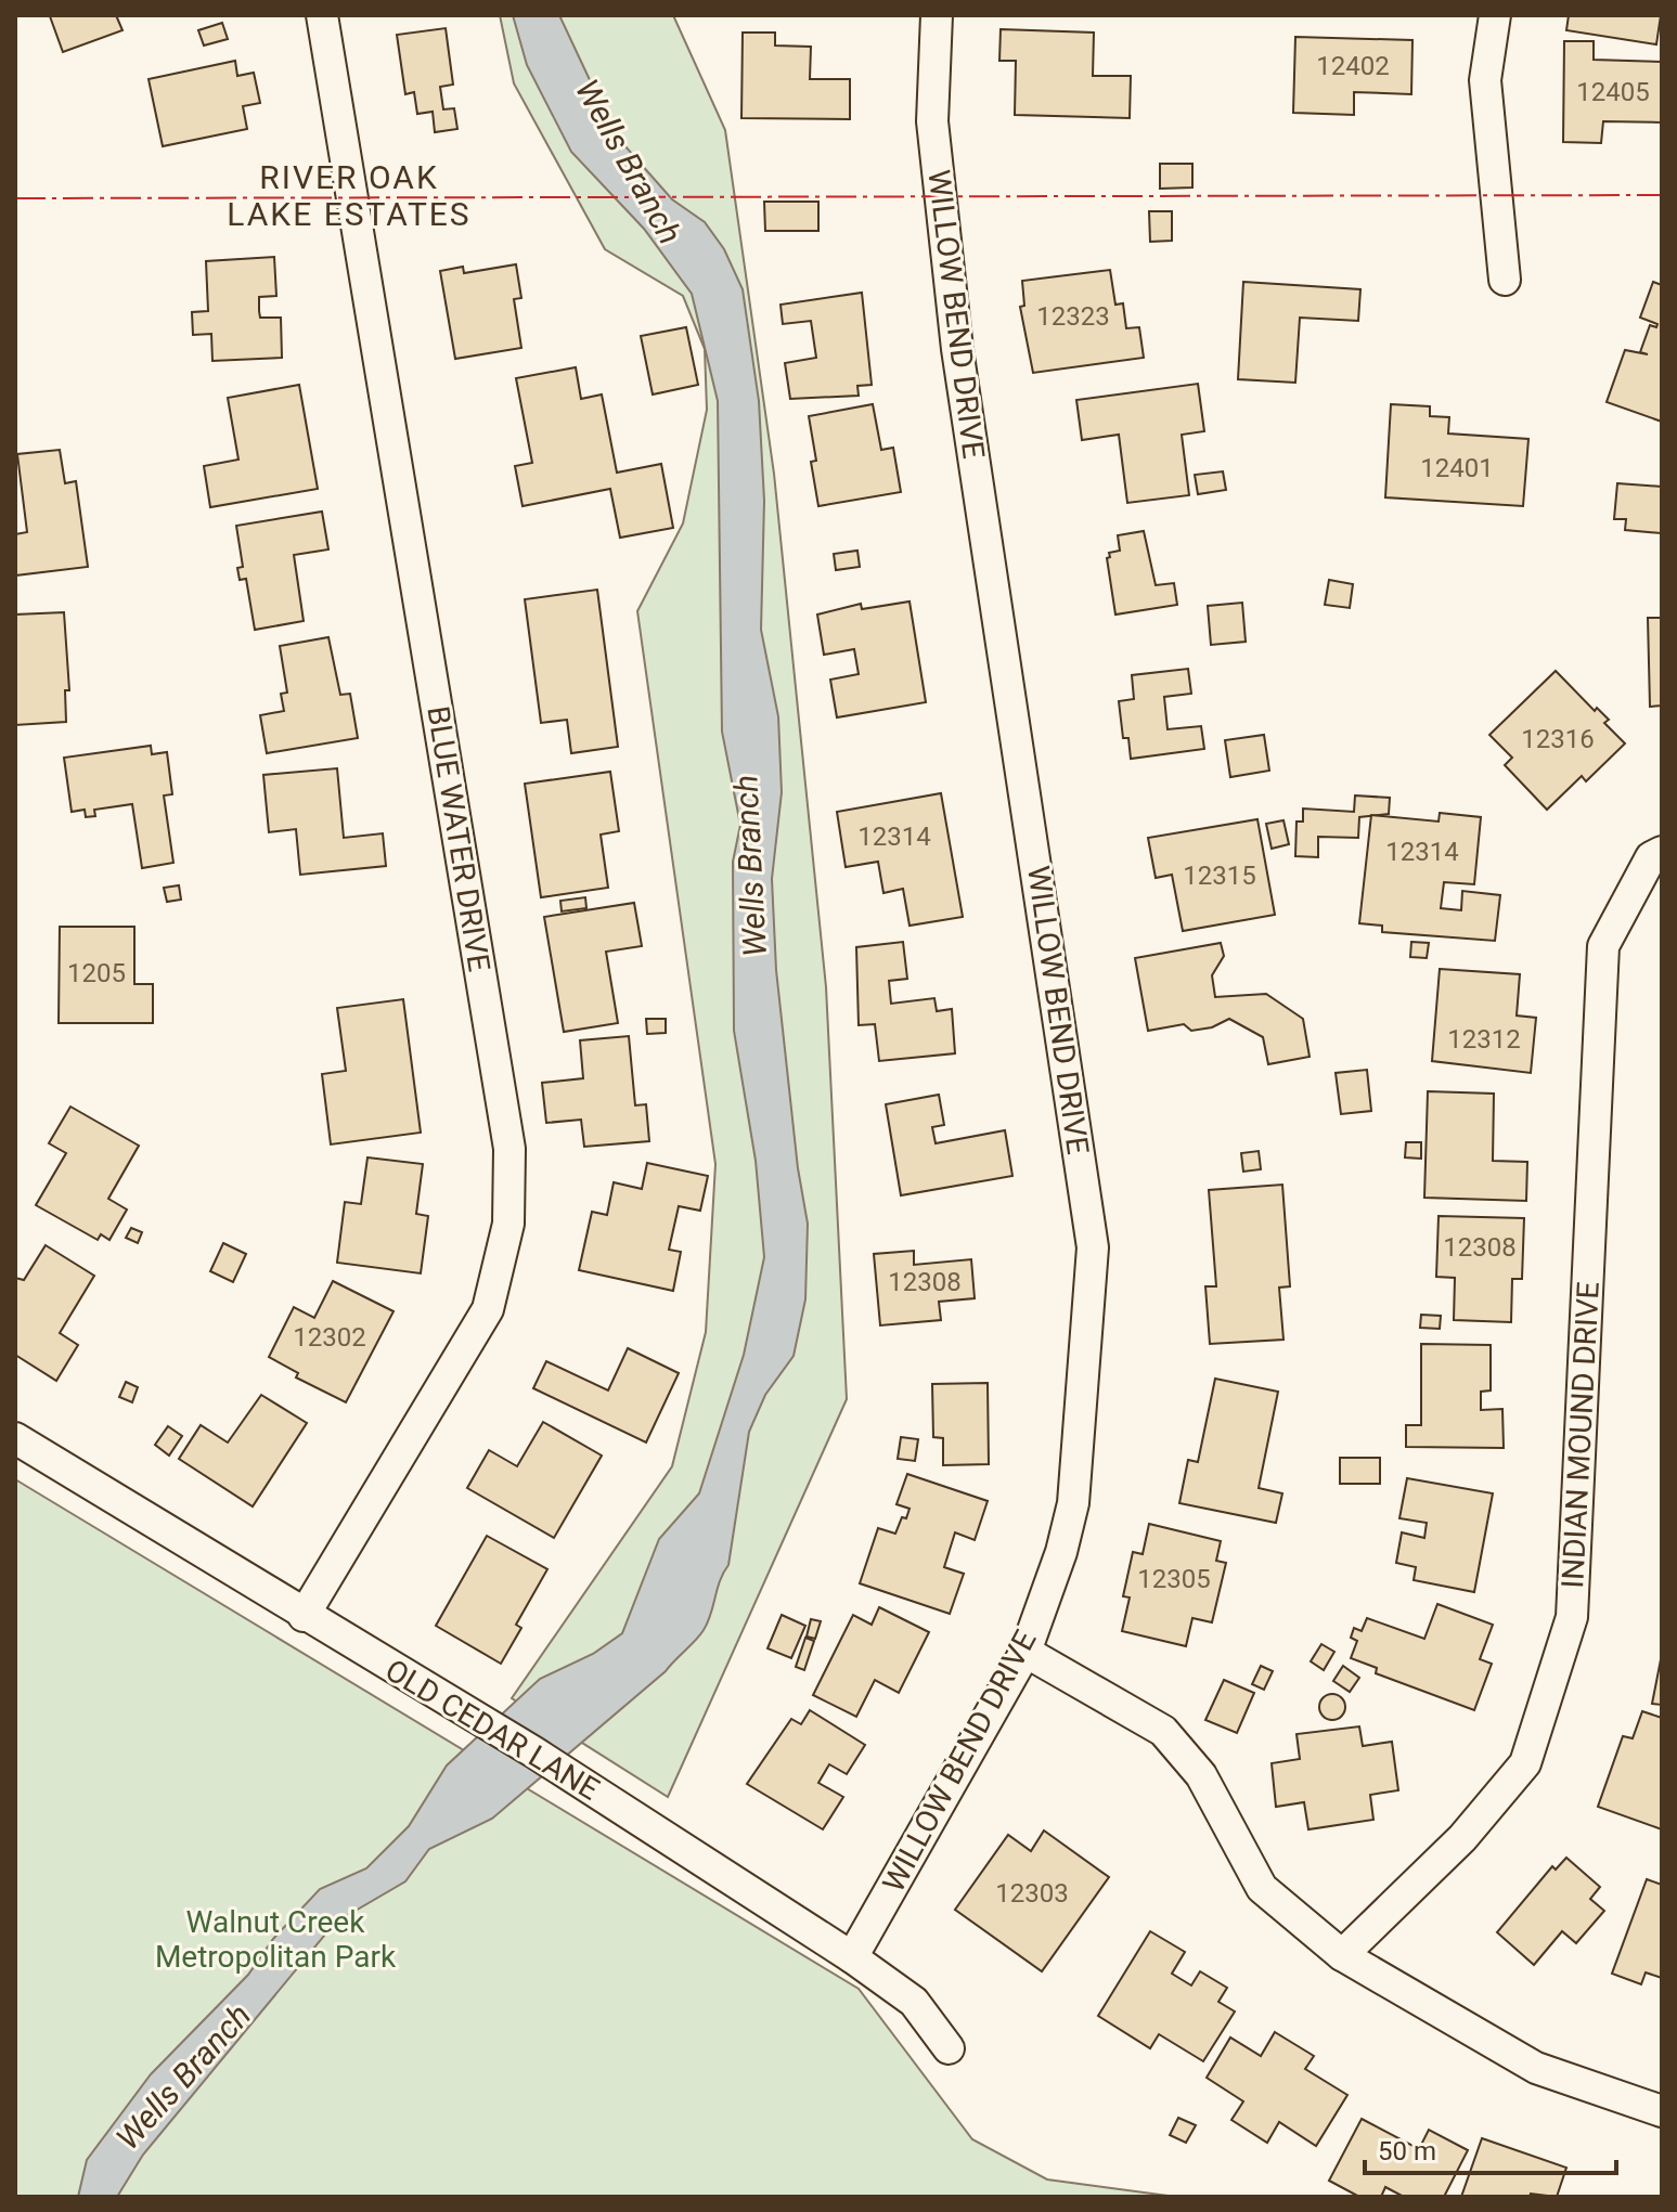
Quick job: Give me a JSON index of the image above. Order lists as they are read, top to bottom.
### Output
{
  "streets": {
    "street": [
      "WILLOW BEND DRIVE",
      "BLUE WATER DRIVE",
      "INDIAN MOUND DRIVE",
      "OLD CEDAR LANE"
    ]
  },
  "crossings": [
    ["WILLOW BEND DRIVE", "OLD CEDAR LANE"],
    ["BLUE WATER DRIVE", "OLD CEDAR LANE"]
  ],
  "districts": ["RIVER OAK LAKE ESTATES"],
  "water": ["Wells Branch"],
  "parks": ["Walnut Creek Metropolitan Park"],
  "house_numbers": [
    "12402",
    "12405",
    "12323",
    "12401",
    "12316",
    "12314",
    "12314",
    "12315",
    "1205",
    "12312",
    "12308",
    "12308",
    "12302",
    "12305",
    "12303"
  ],
  "scale_bar": "50 m"
}
